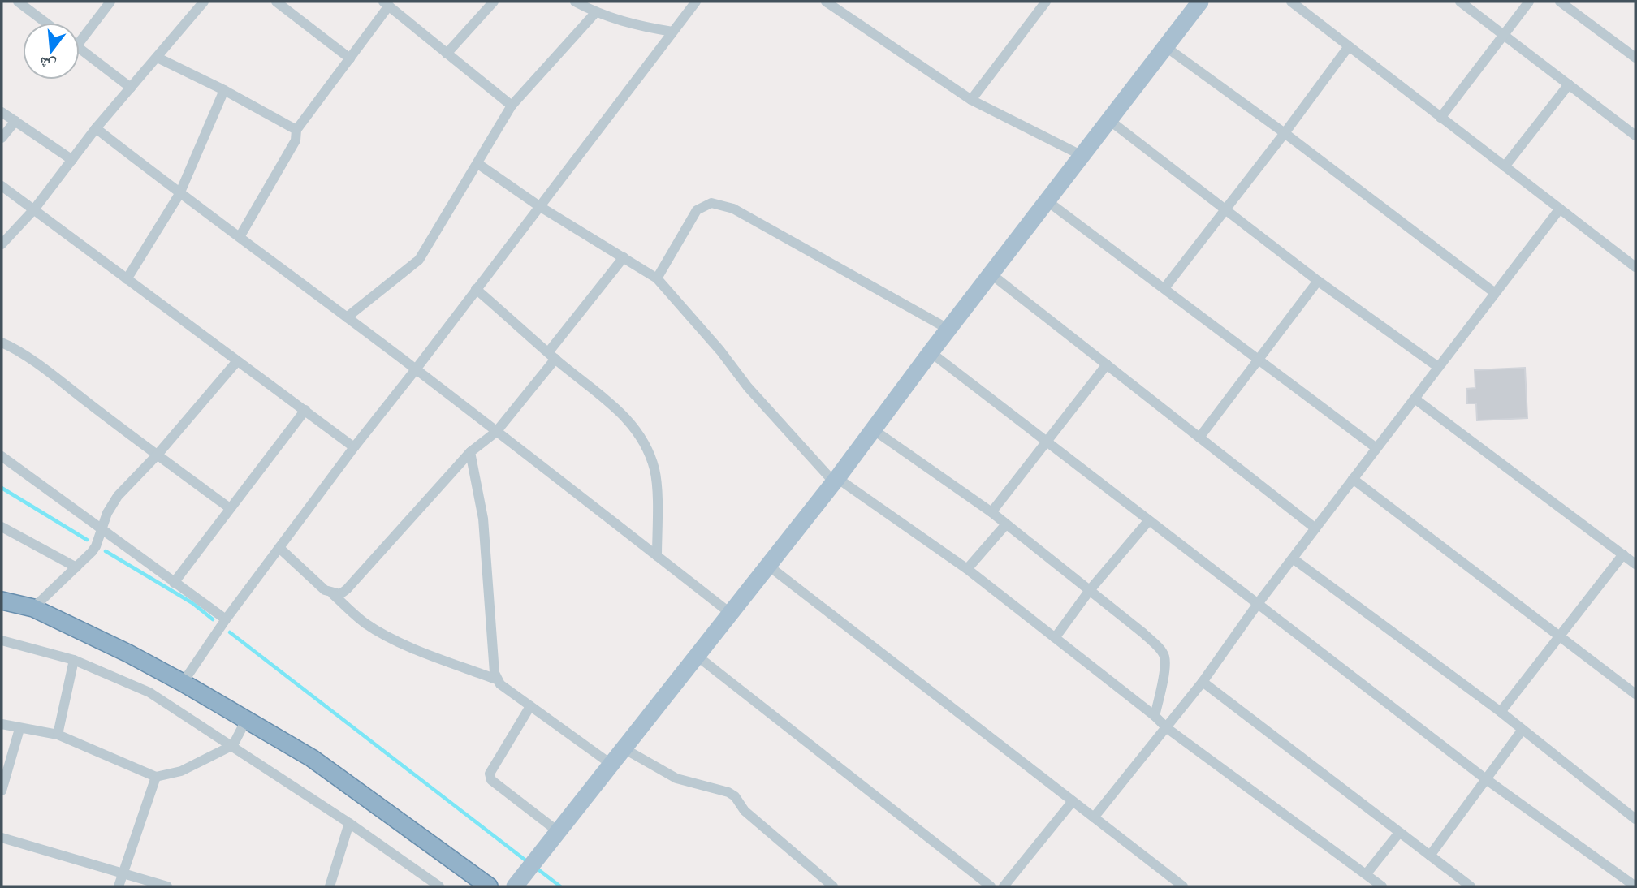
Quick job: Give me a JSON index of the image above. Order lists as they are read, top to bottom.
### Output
{
  "north": "bottom"
}
